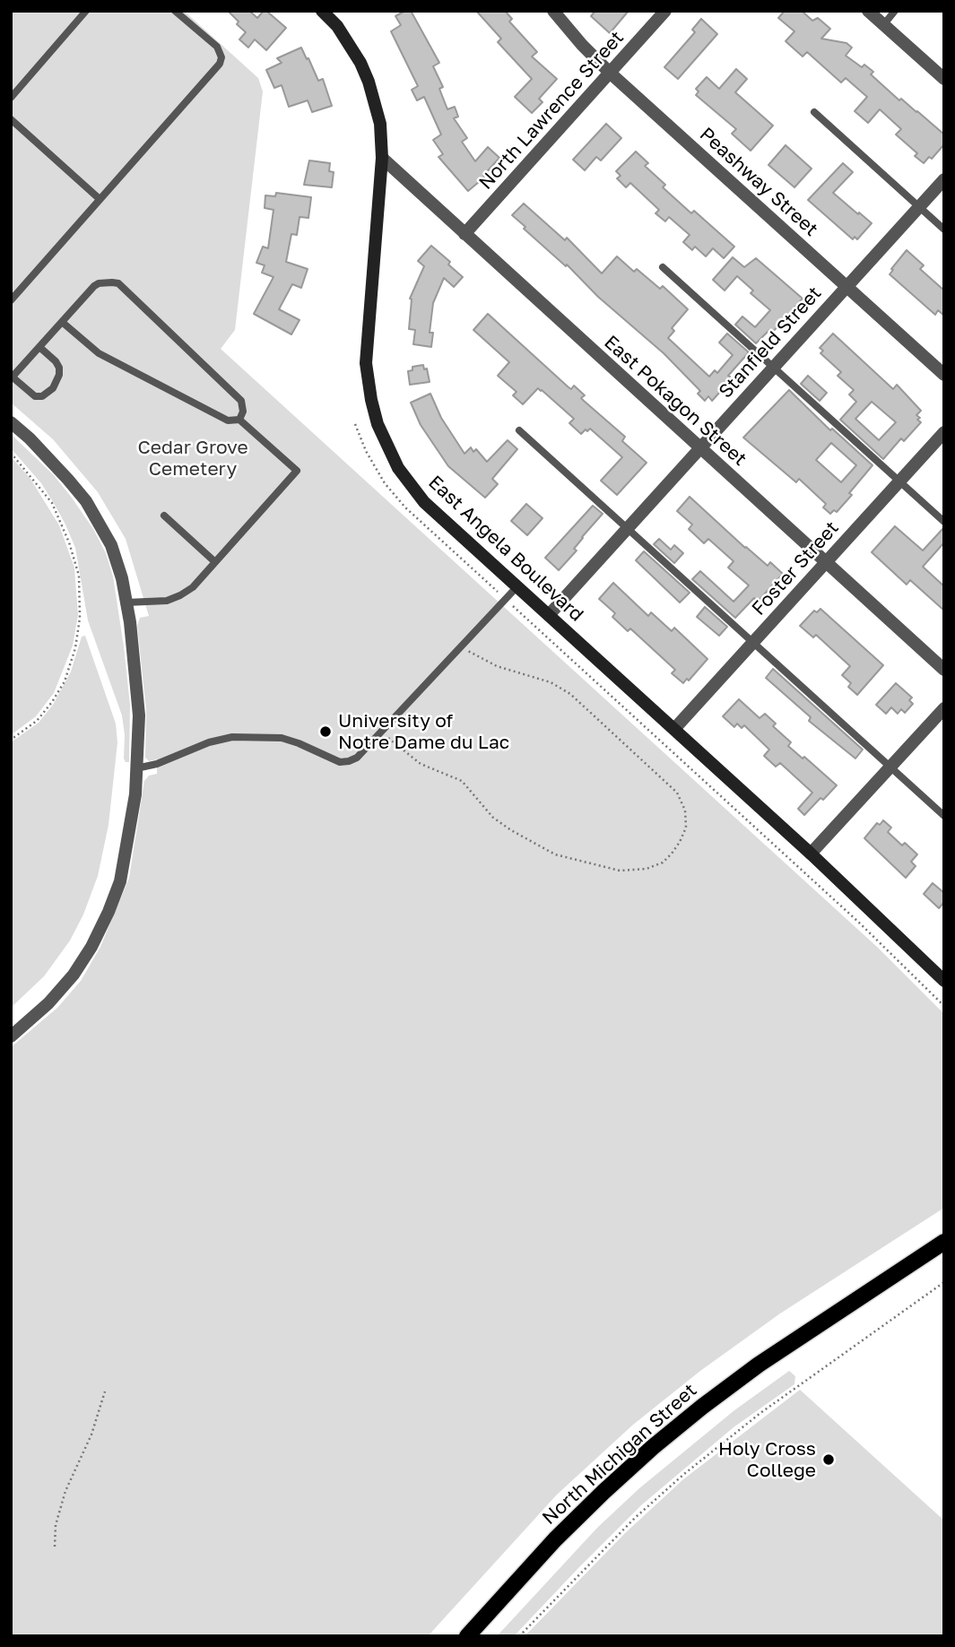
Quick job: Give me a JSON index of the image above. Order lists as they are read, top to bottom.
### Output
{
  "streets": {
    "main road": ["East Angela Boulevard", "North Michigan Street"],
    "street": [
      "North Lawrence Street",
      "Peashway Street",
      "Stanfield Street",
      "East Pokagon Street",
      "Foster Street"
    ]
  },
  "crossings": [
    ["North Lawrence Street", "Peashway Street"],
    ["North Lawrence Street", "East Pokagon Street"],
    ["Peashway Street", "Stanfield Street"],
    ["Stanfield Street", "East Pokagon Street"],
    ["Stanfield Street", "East Angela Boulevard"],
    ["East Pokagon Street", "East Angela Boulevard"],
    ["East Pokagon Street", "Foster Street"],
    ["East Angela Boulevard", "Foster Street"]
  ],
  "parks": ["Cedar Grove Cemetery"],
  "places": ["University of Notre Dame du Lac", "Holy Cross College"]
}
